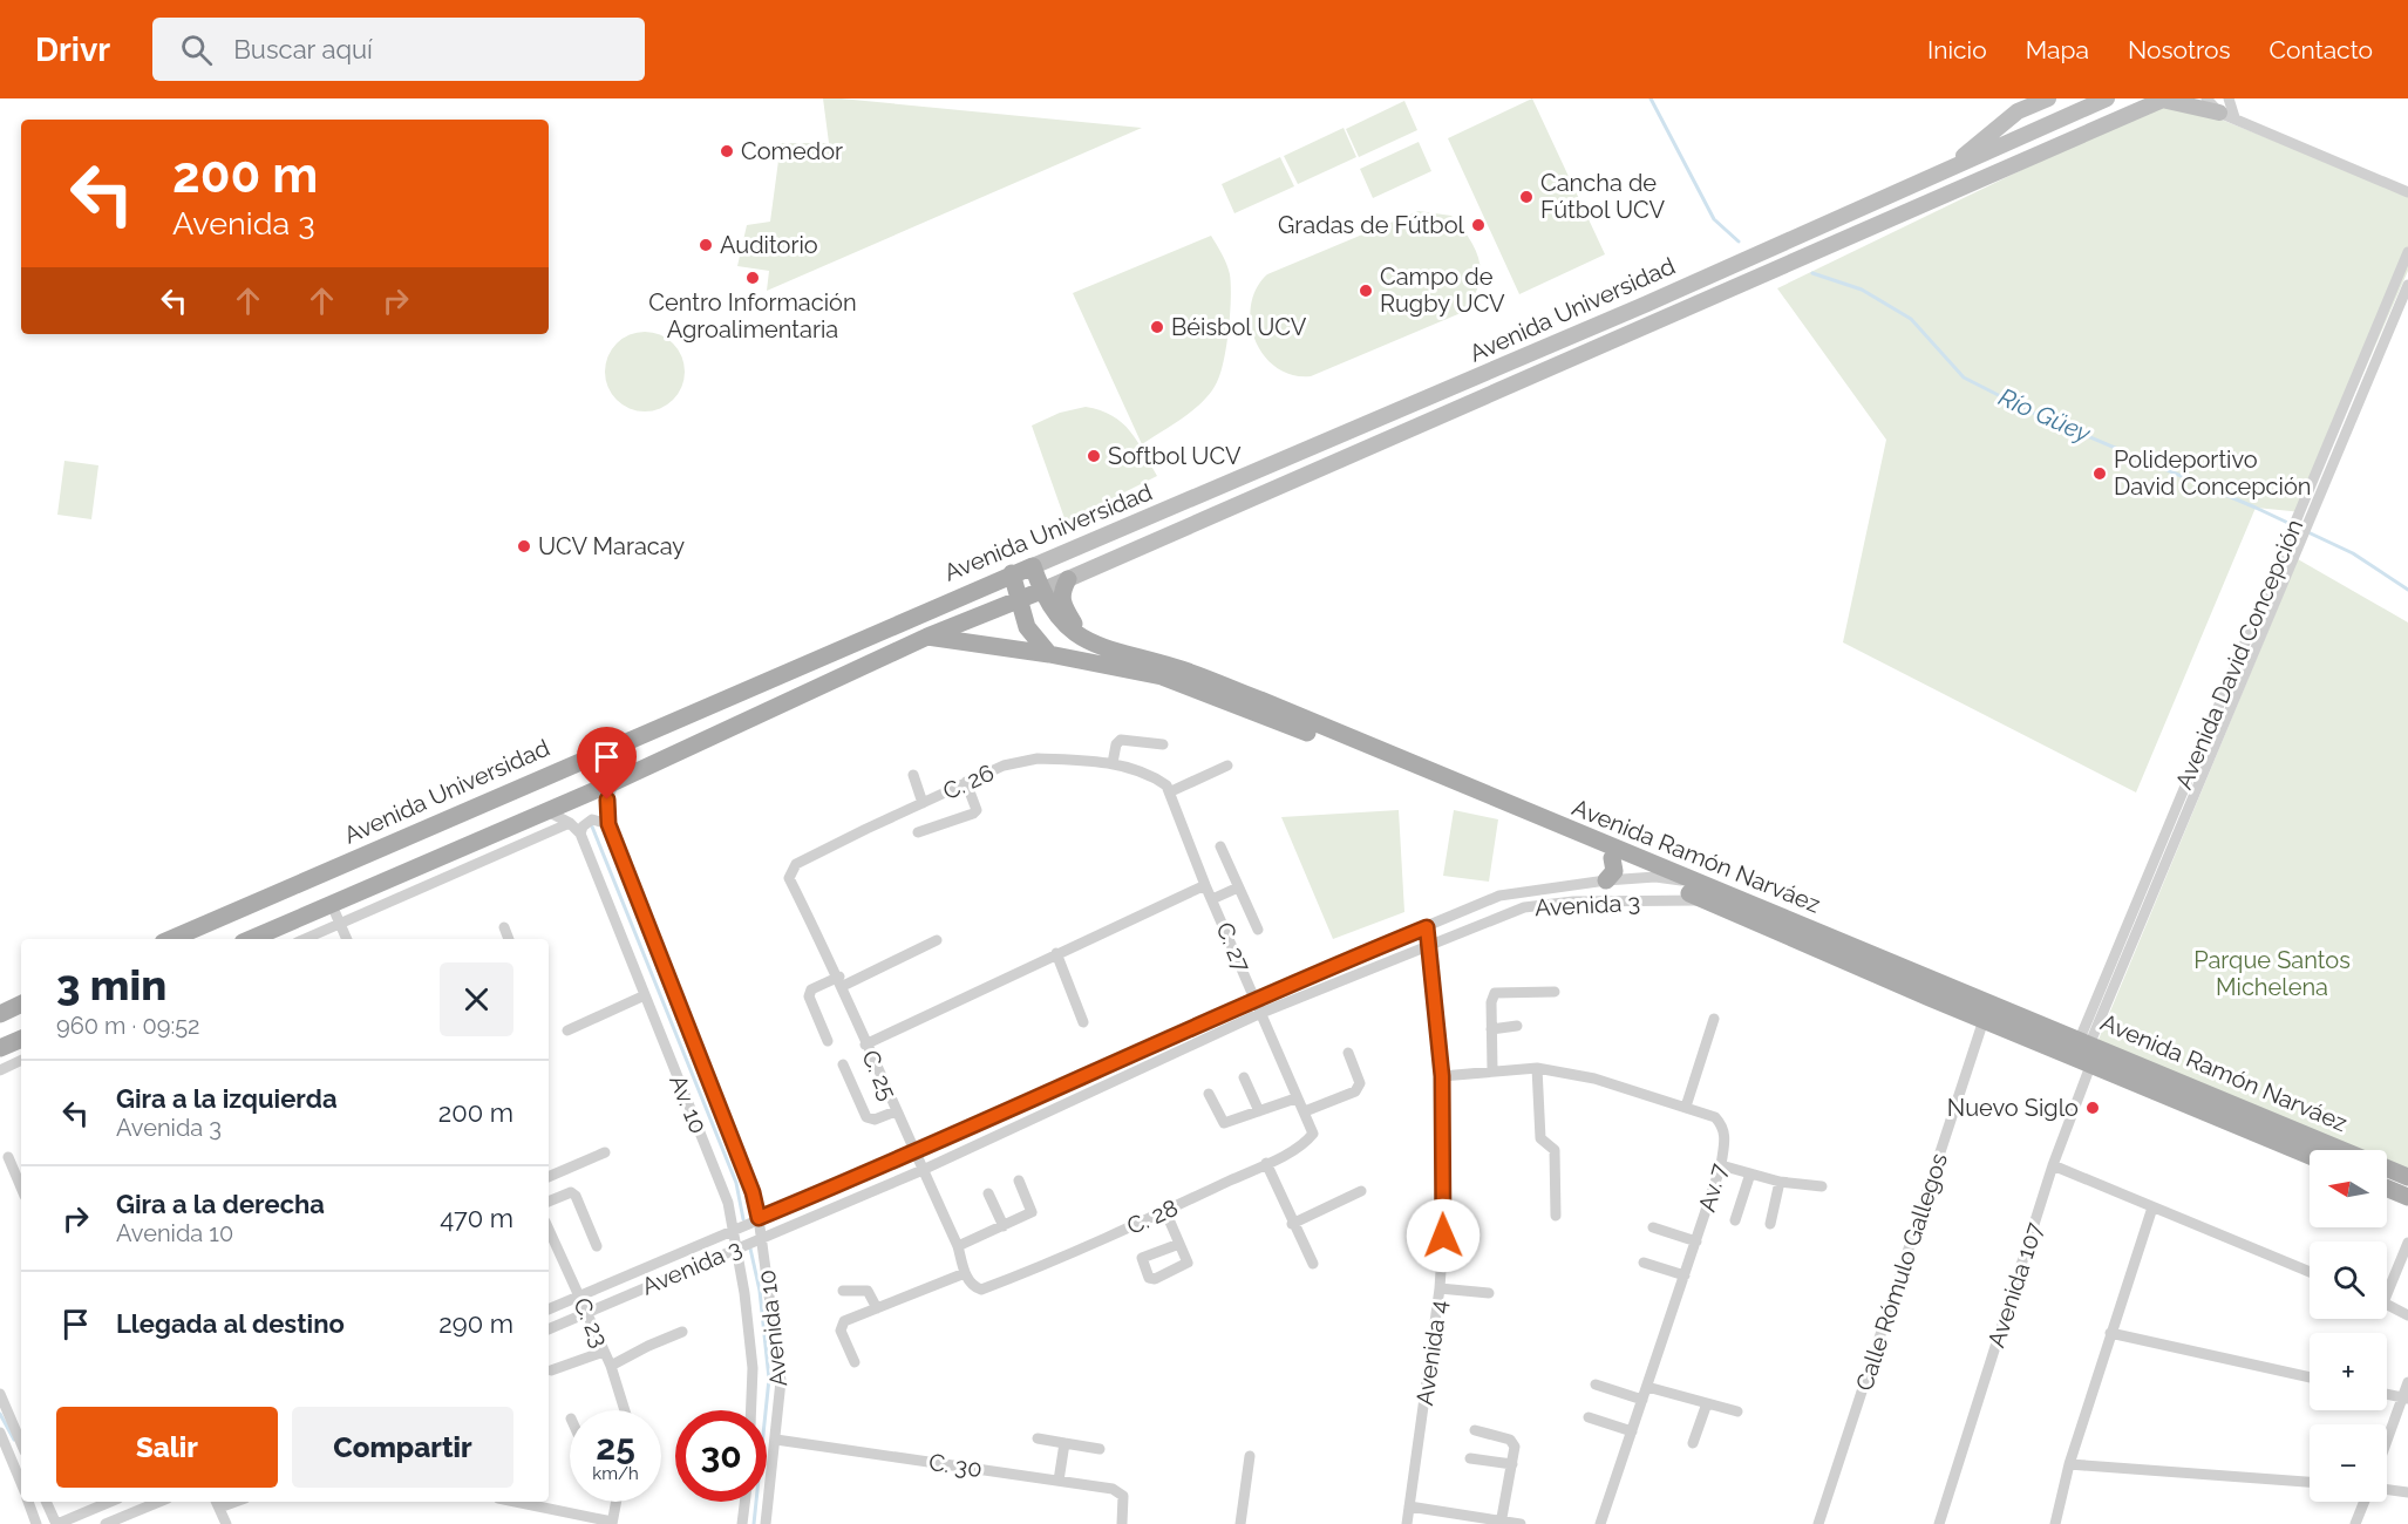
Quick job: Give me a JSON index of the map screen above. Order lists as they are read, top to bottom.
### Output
{
  "streets": {
    "main road": ["Avenida Universidad", "Avenida Ramón Narváez"],
    "street": [
      "Avenida David Concepción",
      "C. 26",
      "Avenida 3",
      "C. 27",
      "C. 25",
      "Av. 10",
      "Av. 7",
      "C. 28",
      "Calle Rómulo Gallegos",
      "Avenida 107",
      "C. 23",
      "Avenida 10",
      "Avenida 4",
      "C. 30"
    ]
  },
  "crossings": [
    ["Avenida Universidad", "Avenida Ramón Narváez"],
    ["Avenida Universidad", "Av. 10"],
    ["Avenida Universidad", "Avenida 10"],
    ["Avenida David Concepción", "Avenida Ramón Narváez"],
    ["Avenida David Concepción", "Avenida 107"],
    ["C. 26", "C. 27"],
    ["C. 26", "C. 25"],
    ["Avenida Ramón Narváez", "Avenida 3"],
    ["Avenida Ramón Narváez", "Calle Rómulo Gallegos"],
    ["Avenida Ramón Narváez", "Avenida 107"],
    ["Avenida 3", "C. 27"],
    ["Avenida 3", "C. 25"],
    ["Avenida 3", "Av. 10"],
    ["Avenida 3", "C. 23"],
    ["Avenida 3", "Avenida 10"],
    ["Avenida 3", "Avenida 4"],
    ["C. 27", "C. 28"],
    ["C. 25", "C. 28"],
    ["Av. 7", "Avenida 4"],
    ["Avenida 10", "C. 30"]
  ],
  "water": ["Río Güey"],
  "parks": ["Parque Santos Michelena"],
  "places": [
    "Comedor",
    "Cancha de Fútbol UCV",
    "Gradas de Fútbol",
    "Auditorio",
    "Centro Información Agroalimentaria",
    "Campo de Rugby UCV",
    "Béisbol UCV",
    "Softbol UCV",
    "Polideportivo David Concepción",
    "UCV Maracay",
    "Nuevo Siglo"
  ],
  "north": "left",
  "page": {
    "header": "Drivr",
    "search": "Buscar aquí",
    "nav": [
      "Inicio",
      "Mapa",
      "Nosotros",
      "Contacto"
    ],
    "turn": ["200 m", "Avenida 3"],
    "heading": ["3 min", "960 m · 09:52"],
    "list": [
      {
        "name": "Gira a la izquierda",
        "note": "Avenida 3",
        "value": "200 m"
      },
      {
        "name": "Gira a la derecha",
        "note": "Avenida 10",
        "value": "470 m"
      },
      {
        "name": "Llegada al destino",
        "value": "290 m"
      }
    ],
    "map_buttons": ["+", "−"],
    "buttons": ["Salir", "Compartir"],
    "speed": "25 km/h",
    "limit": "30"
  }
}
